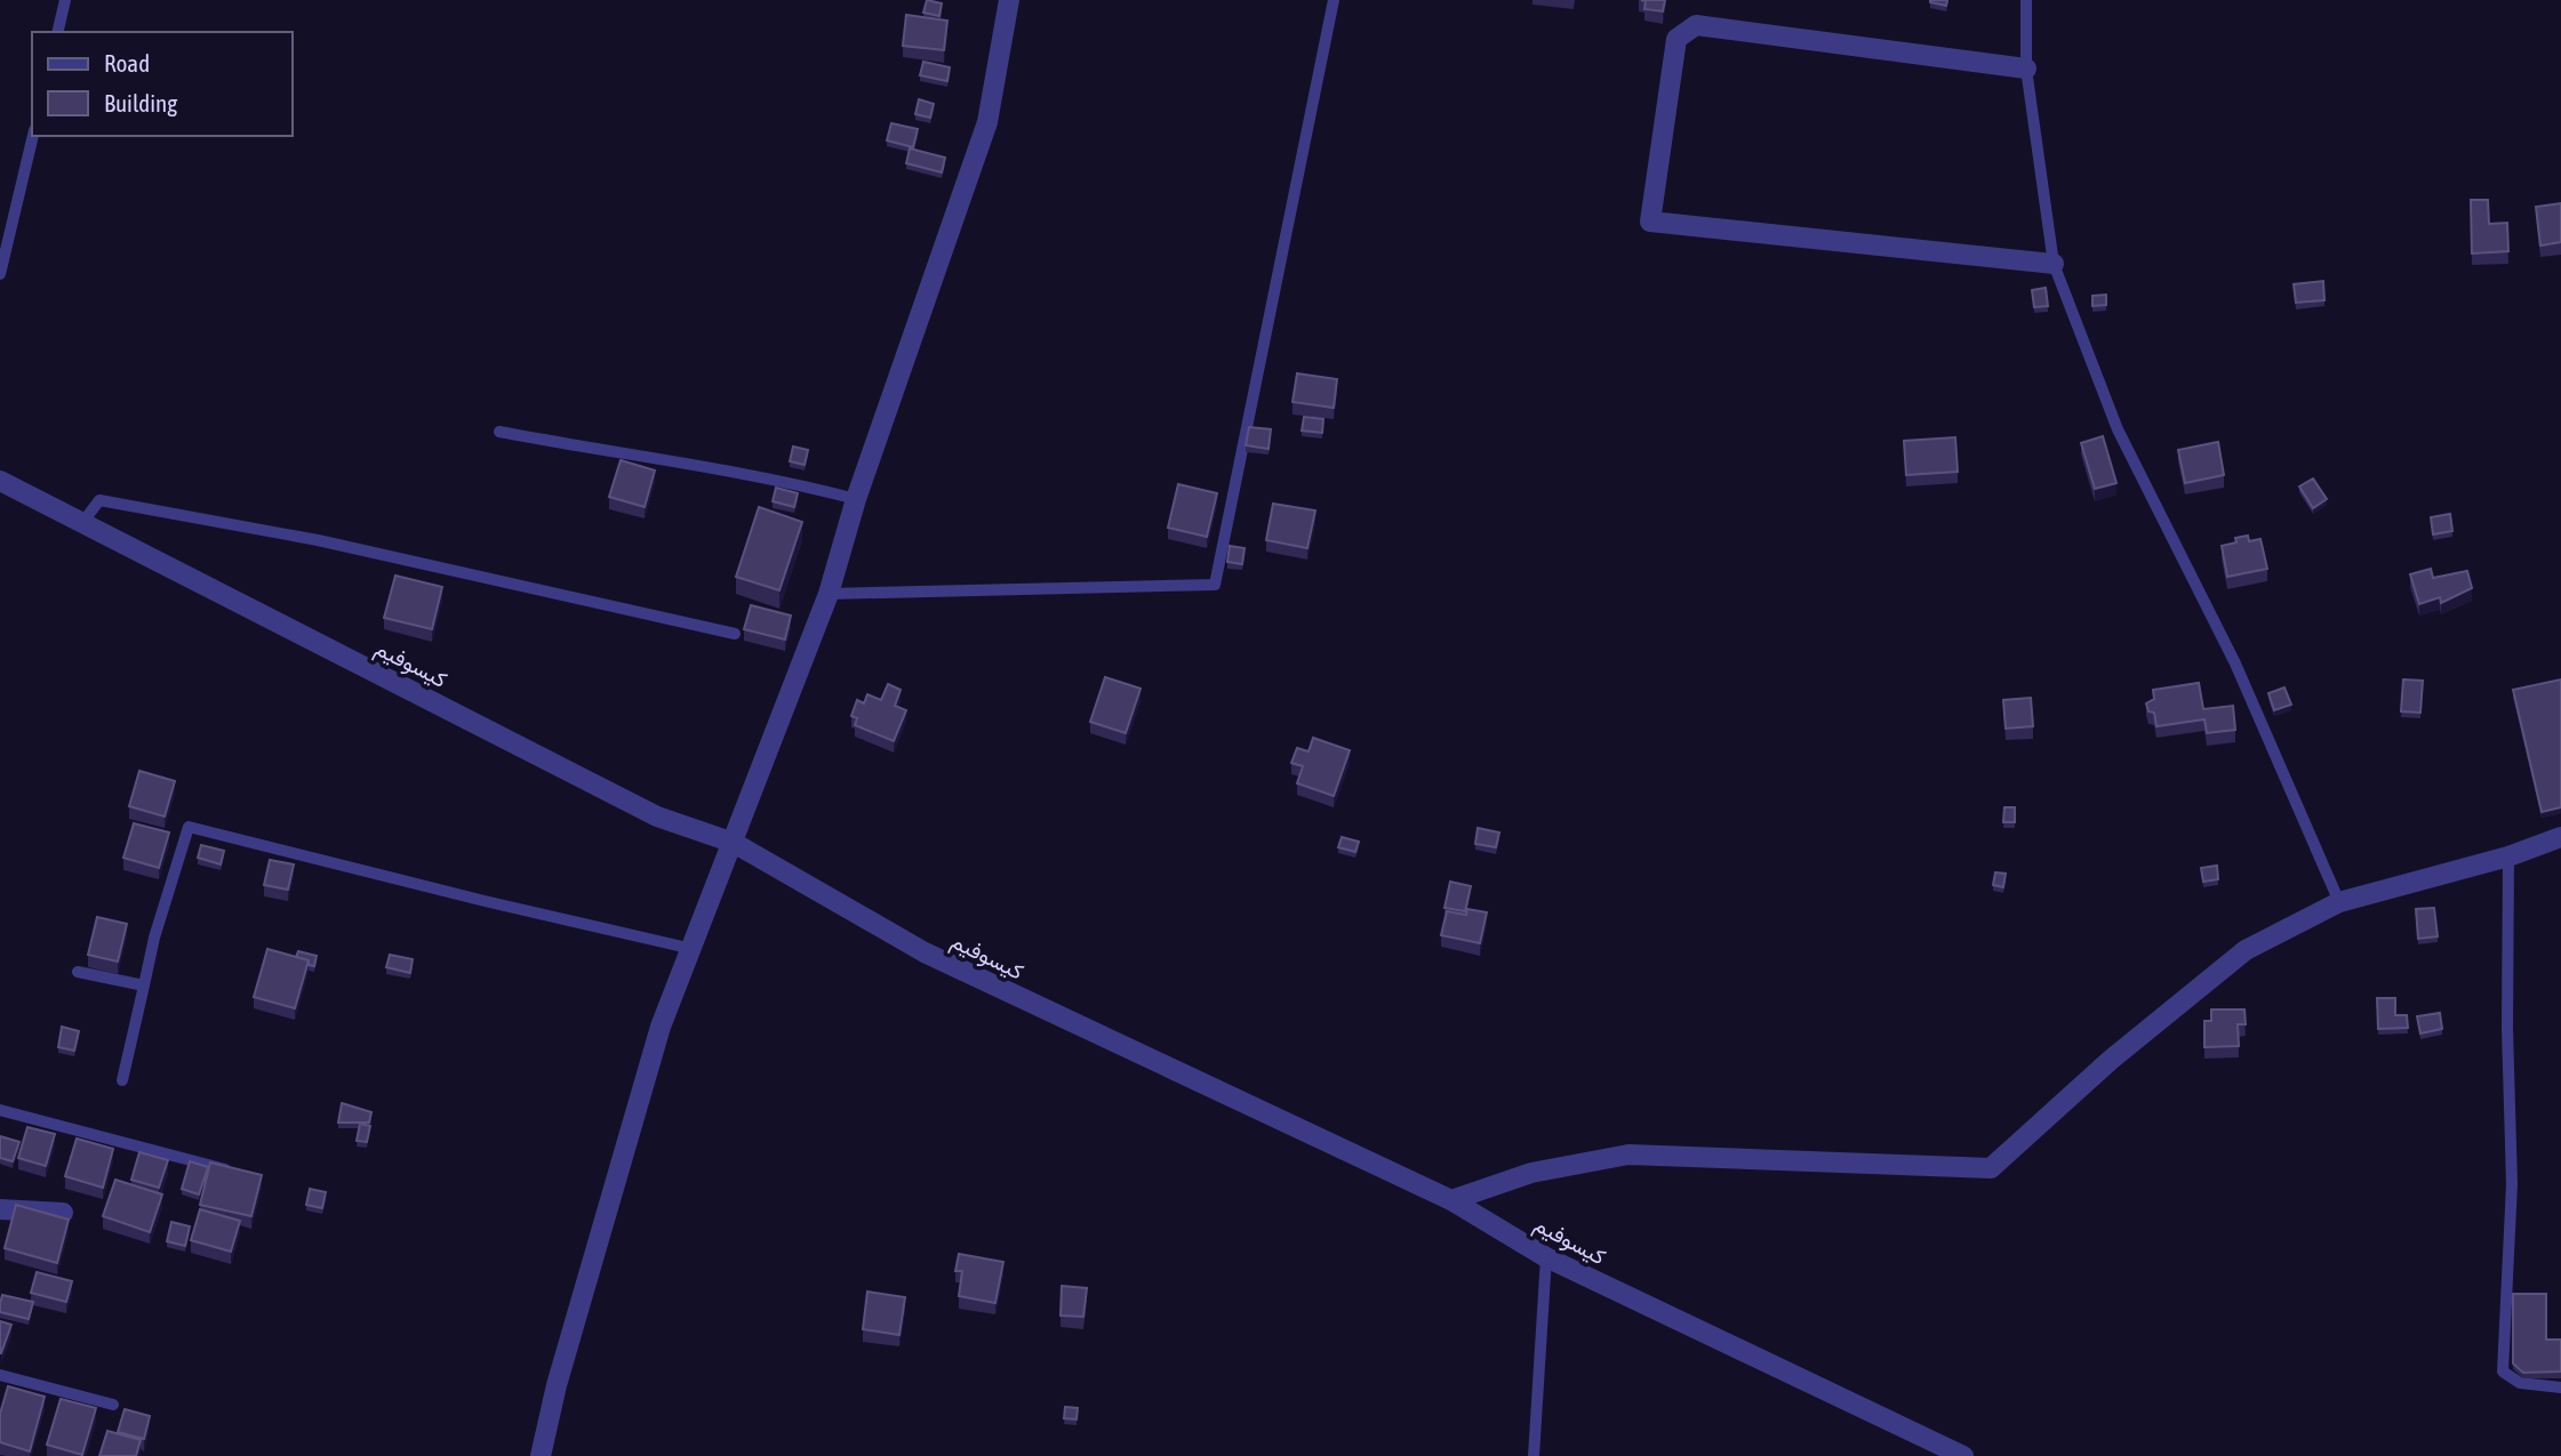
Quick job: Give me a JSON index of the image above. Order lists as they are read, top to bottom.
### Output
{
  "streets": {
    "street": ["كيسوفيم"]
  },
  "legend": ["Road", "Building"]
}
